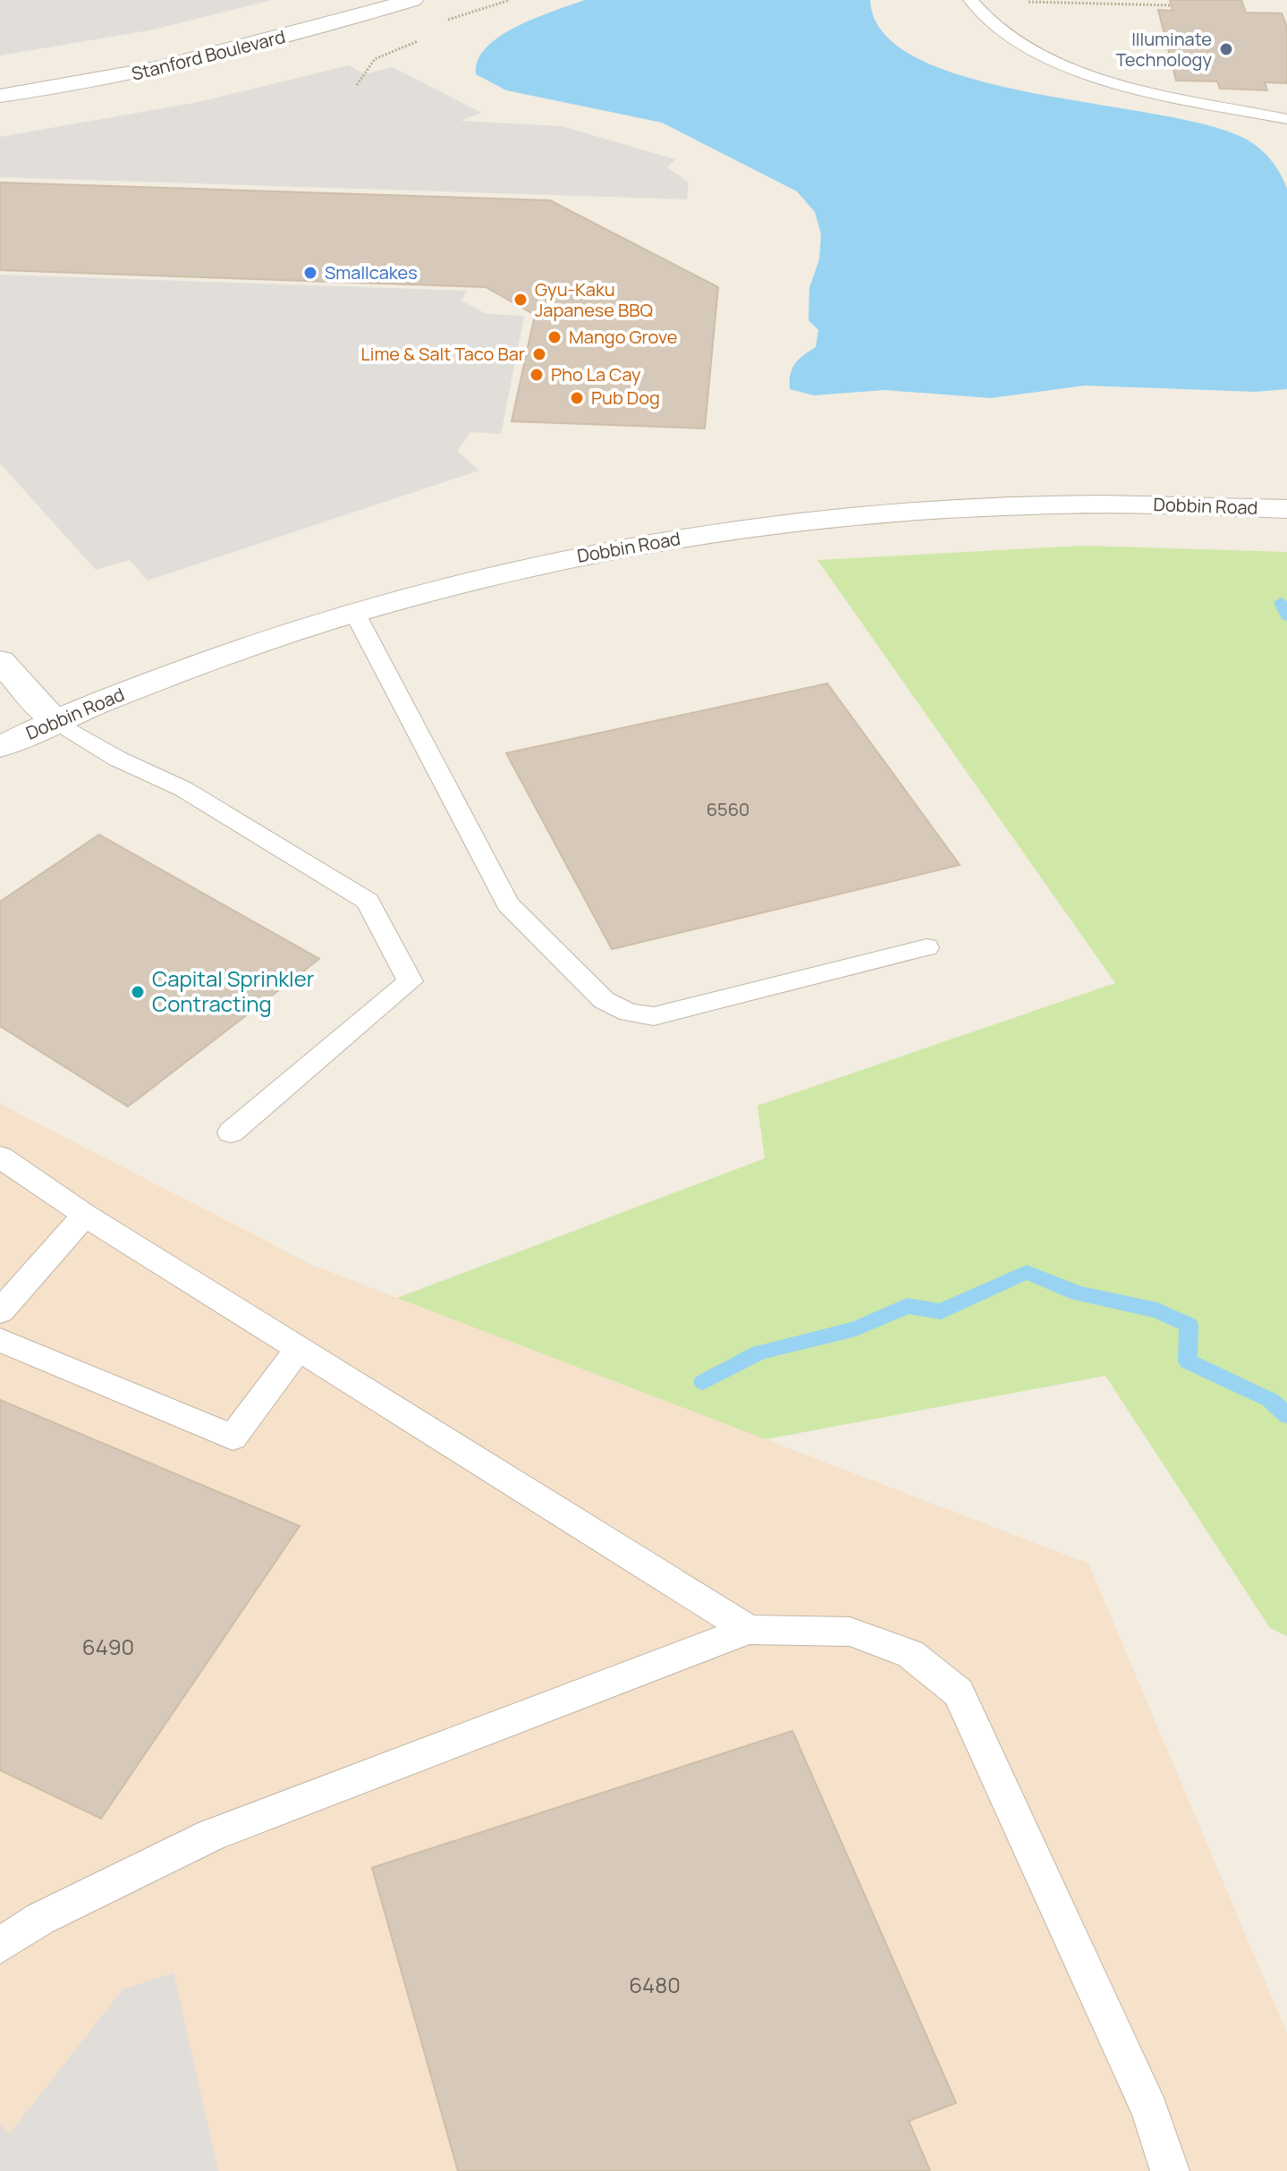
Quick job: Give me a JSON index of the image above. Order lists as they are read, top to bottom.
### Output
{
  "streets": {
    "street": ["Stanford Boulevard", "Dobbin Road"]
  },
  "places": [
    "Illuminate Technology",
    "Smallcakes",
    "Gyu-Kaku Japanese BBQ",
    "Mango Grove",
    "Lime & Salt Taco Bar",
    "Pho La Cay",
    "Pub Dog",
    "Capital Sprinkler Contracting"
  ],
  "house_numbers": ["6560", "6490", "6480"]
}
